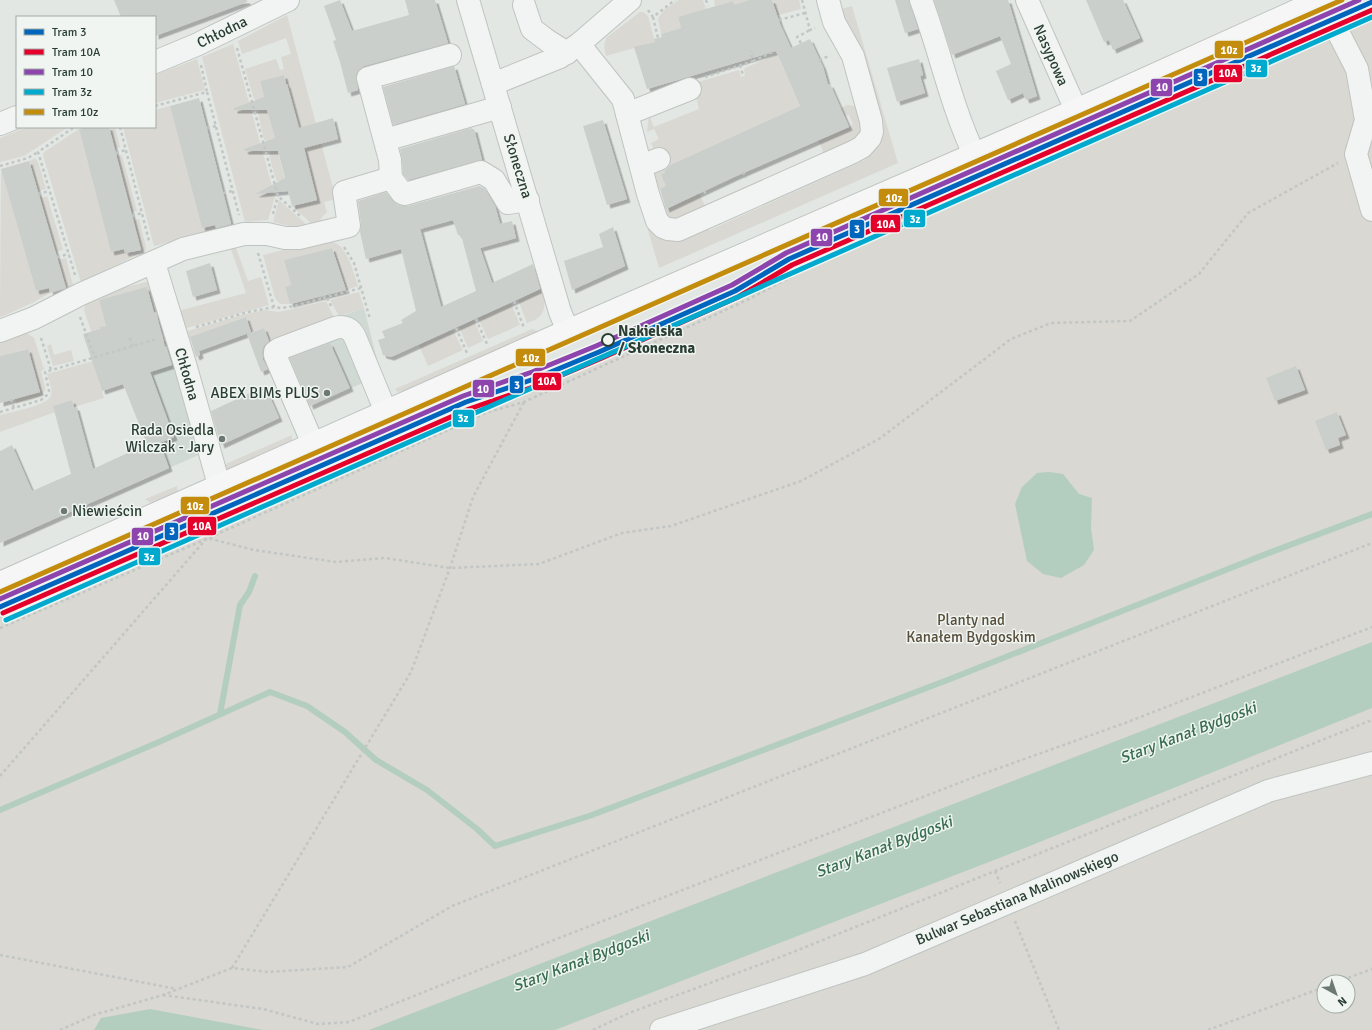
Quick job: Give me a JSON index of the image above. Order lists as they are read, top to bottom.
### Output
{
  "streets": {
    "street": [
      "Chłodna",
      "Nasypowa",
      "Słoneczna",
      "Bulwar Sebastiana Malinowskiego"
    ]
  },
  "water": ["Stary Kanał Bydgoski"],
  "parks": ["Planty nad Kanałem Bydgoskim"],
  "places": [
    "Nakielska / Słoneczna",
    "ABEX BIMs PLUS",
    "Rada Osiedla Wilczak - Jary",
    "Niewieścin"
  ],
  "lines": [
    "tram line 10",
    "tram line 10z",
    "tram line 3",
    "tram line 10A",
    "tram line 3z"
  ],
  "legend": [
    "Tram 3",
    "Tram 10A",
    "Tram 10",
    "Tram 3z",
    "Tram 10z"
  ],
  "north": "bottom right"
}
